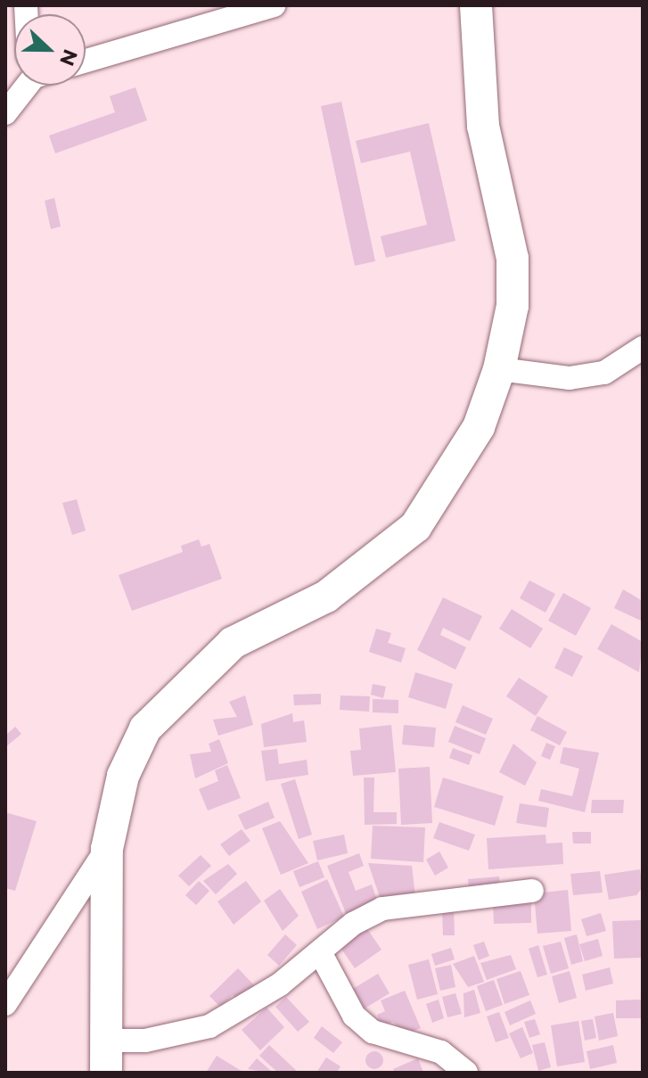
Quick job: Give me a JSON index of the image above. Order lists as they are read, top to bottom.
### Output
{
  "north": "right"
}
